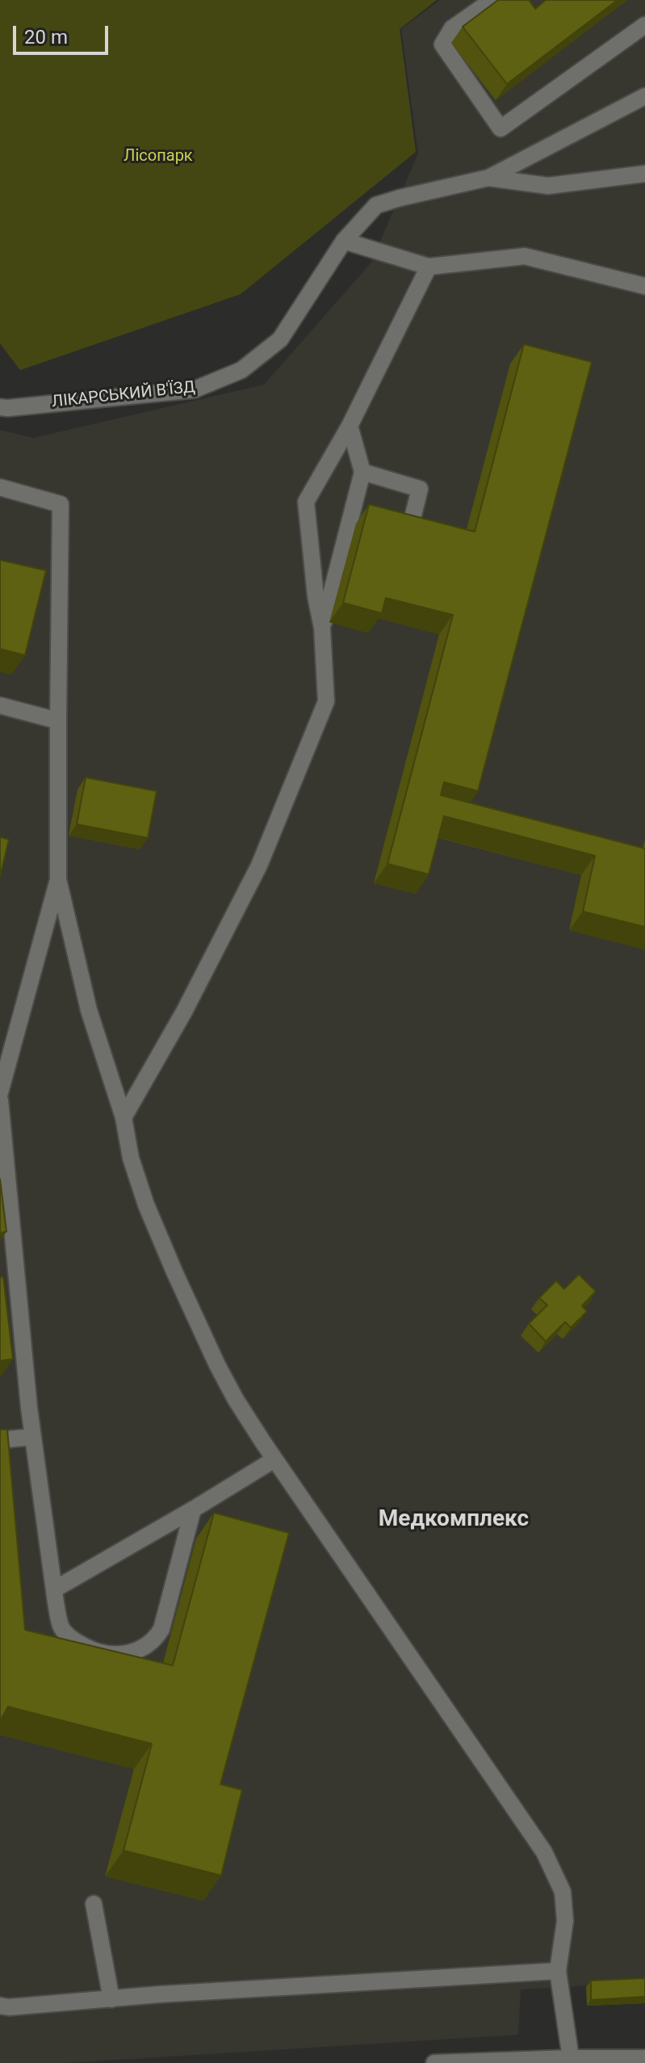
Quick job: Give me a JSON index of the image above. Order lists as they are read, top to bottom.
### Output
{
  "streets": {
    "street": ["ЛІКАРСЬКИЙ В'ЇЗД"]
  },
  "districts": ["Медкомплекс"],
  "parks": ["Лісопарк"],
  "scale_bar": "20 m"
}
